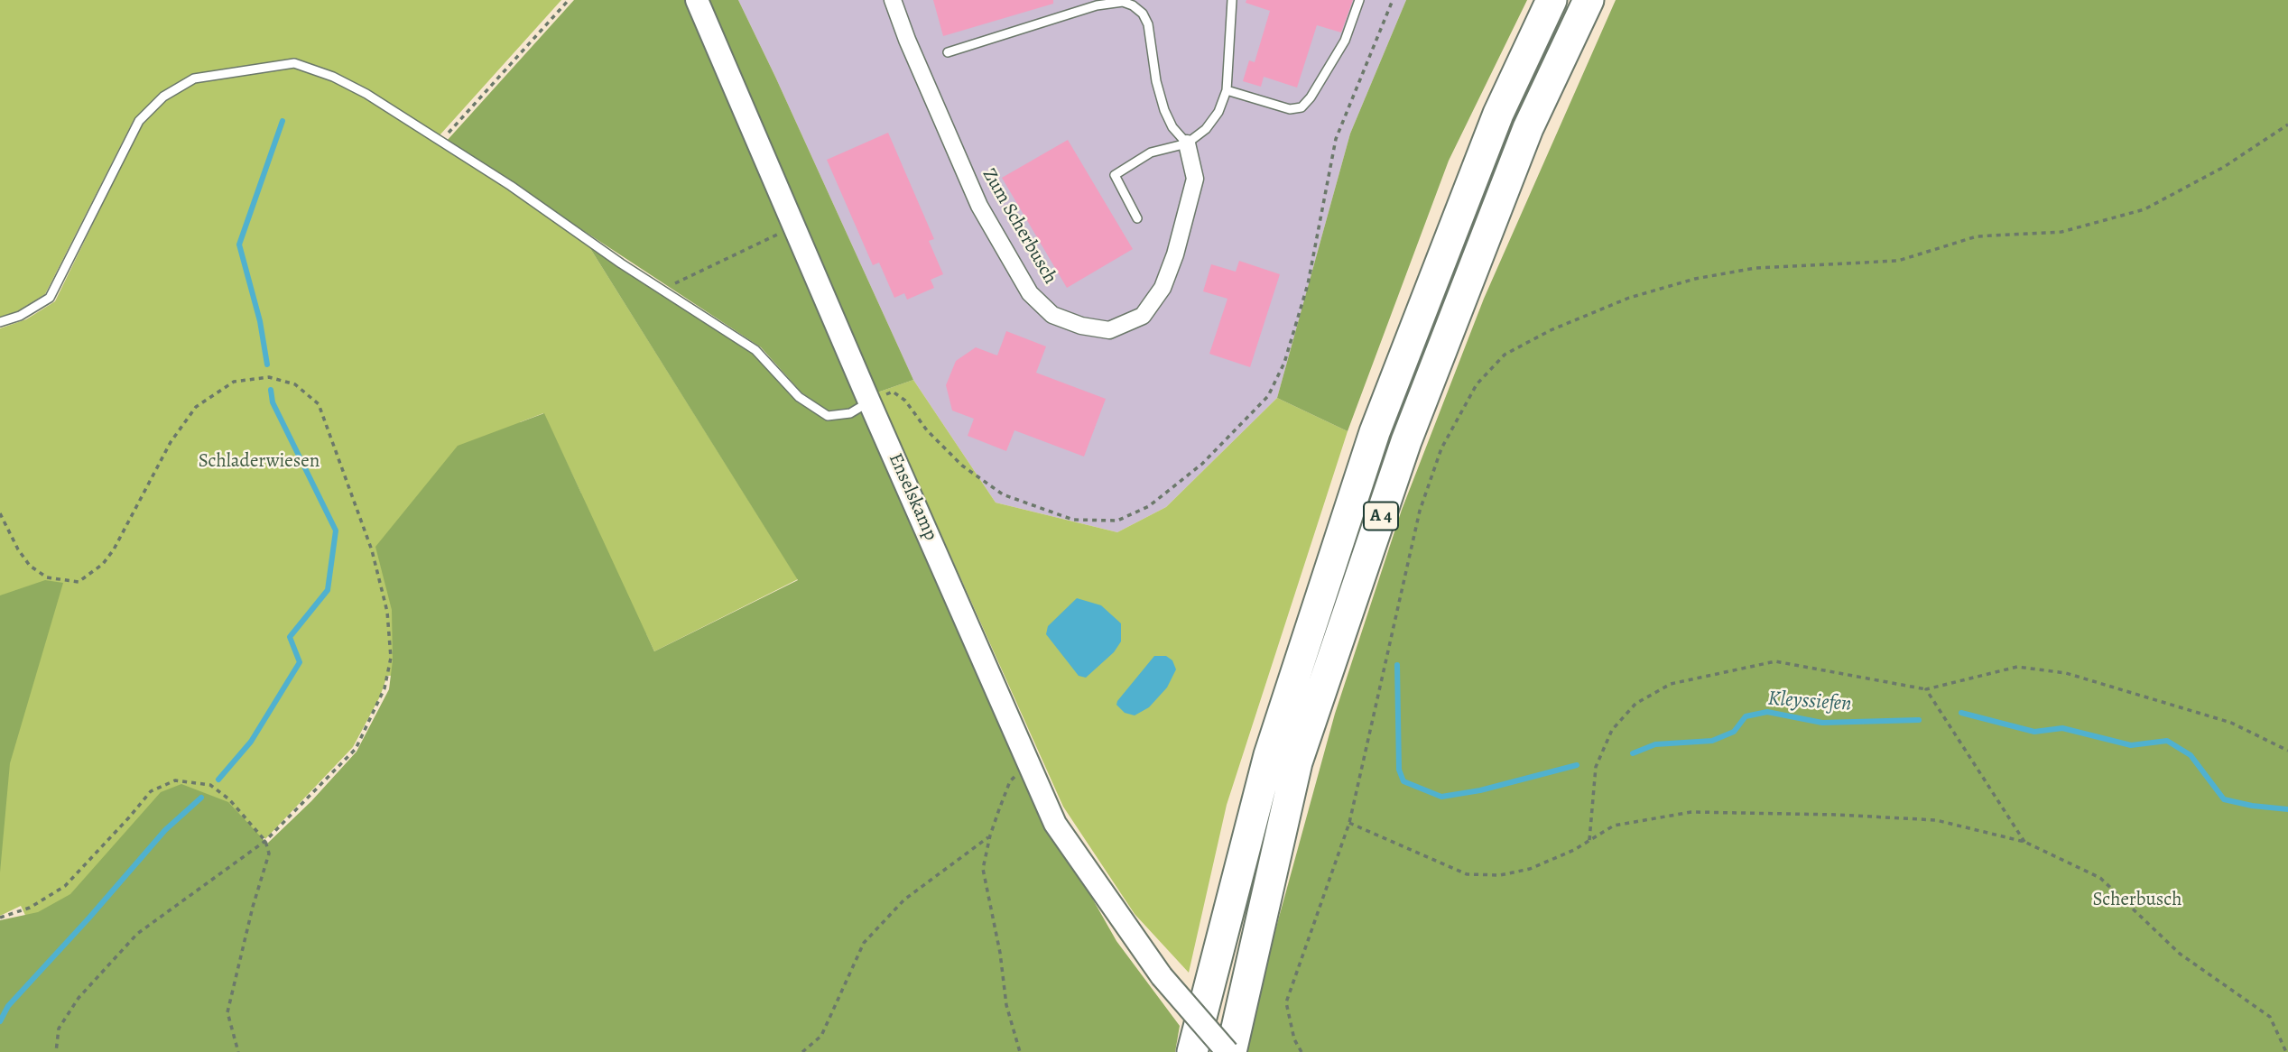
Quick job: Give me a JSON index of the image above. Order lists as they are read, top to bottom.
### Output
{
  "streets": {
    "highway": ["A 4"],
    "main road": ["Enselskamp"],
    "street": ["Zum Scherbusch"]
  },
  "crossings": [
    ["Enselskamp", "A 4"]
  ],
  "water": ["Kleyssiefen"],
  "parks": ["Schladerwiesen", "Scherbusch"]
}
